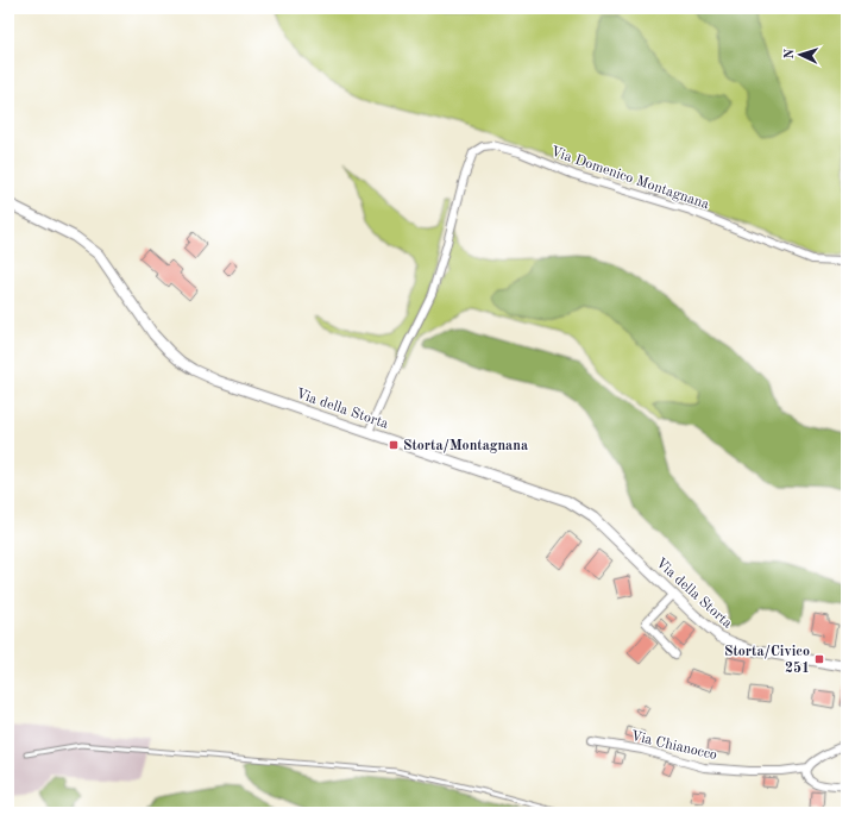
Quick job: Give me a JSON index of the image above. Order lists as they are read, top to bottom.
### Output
{
  "streets": {
    "main road": ["Via della Storta"],
    "street": ["Via Domenico Montagnana", "Via Chianocco"]
  },
  "crossings": [
    ["Via Domenico Montagnana", "Via della Storta"]
  ],
  "places": {
    "transit": ["Storta/Montagnana", "Storta/Civico 251"]
  },
  "north": "left"
}
